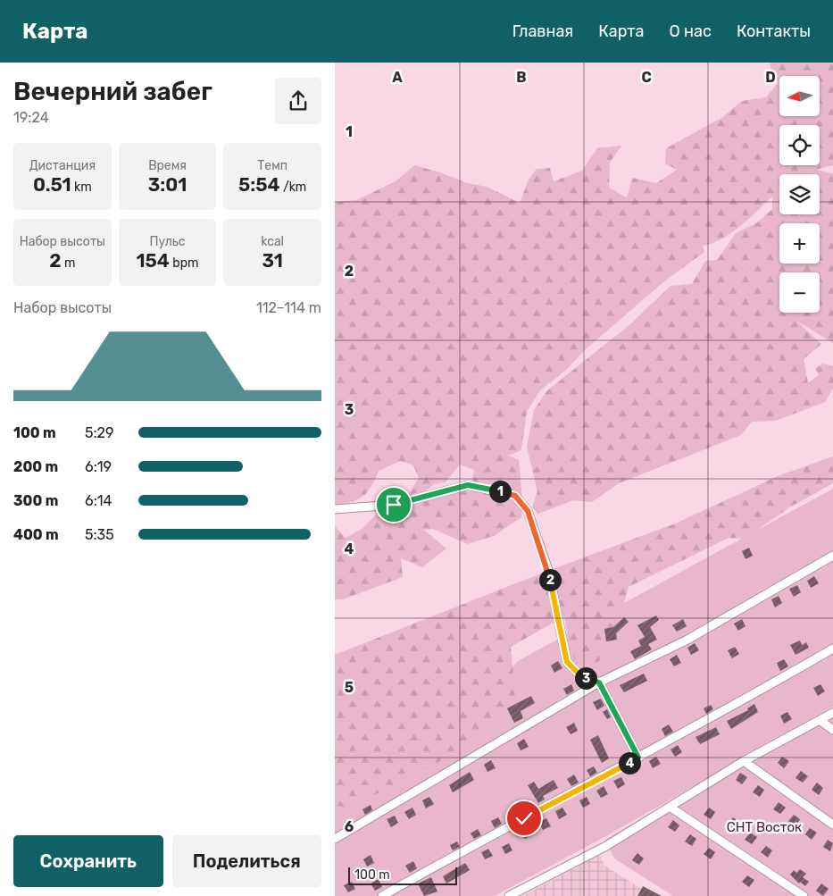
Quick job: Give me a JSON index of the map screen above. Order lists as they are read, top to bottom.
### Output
{
  "parks": ["СНТ Восток"],
  "scale_bar": "100 m",
  "north": "left",
  "page": {
    "header": "Карта",
    "nav": [
      "Главная",
      "Карта",
      "О нас",
      "Контакты"
    ],
    "heading": ["Вечерний забег", "19:24"],
    "map_buttons": ["+", "−"],
    "stats": [
      ["Дистанция", "0.51 km"],
      ["Время", "3:01"],
      ["Темп", "5:54 /km"],
      ["Набор высоты", "2 m"],
      ["Пульс", "154 bpm"],
      ["kcal", "31"]
    ],
    "chart": ["Набор высоты", "112–114 m"],
    "list": [
      {
        "name": "100 m",
        "note": "5:29"
      },
      {
        "name": "200 m",
        "note": "6:19"
      },
      {
        "name": "300 m",
        "note": "6:14"
      },
      {
        "name": "400 m",
        "note": "5:35"
      }
    ],
    "pins": [
      "1",
      "2",
      "3",
      "4"
    ],
    "buttons": ["Сохранить", "Поделиться"],
    "scale": "100 m"
  },
  "grid": {
    "columns": [
      "A",
      "B",
      "C",
      "D"
    ],
    "rows": [
      "1",
      "2",
      "3",
      "4",
      "5",
      "6"
    ]
  }
}
